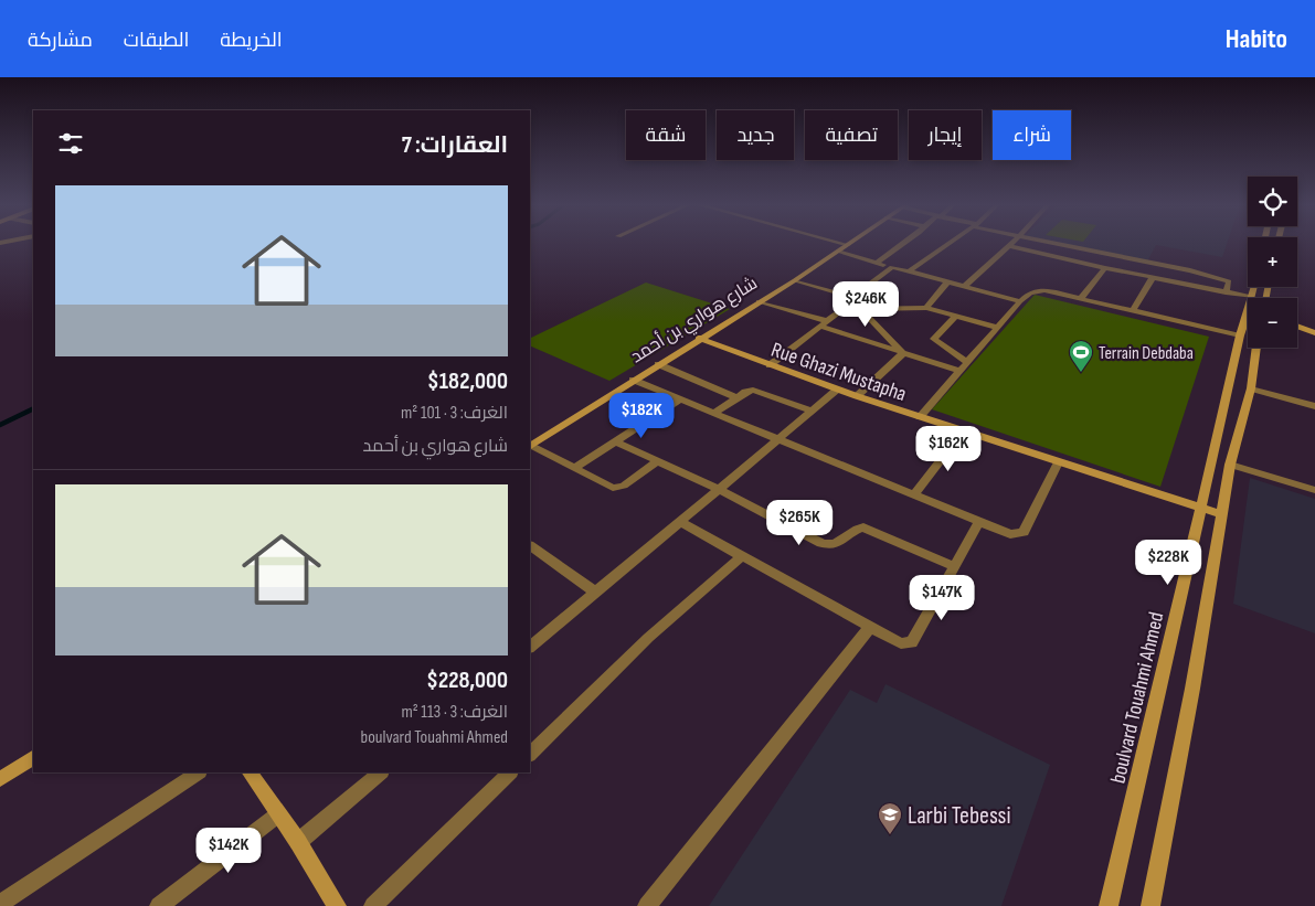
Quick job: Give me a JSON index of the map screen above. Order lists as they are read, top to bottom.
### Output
{
  "streets": {
    "main road": ["شارع هواري بن أحمد", "Rue Ghazi Mustapha", "boulvard Touahmi Ahmed"]
  },
  "crossings": [
    ["شارع هواري بن أحمد", "Rue Ghazi Mustapha"],
    ["Rue Ghazi Mustapha", "boulvard Touahmi Ahmed"]
  ],
  "places": {
    "sports": ["Terrain Debdaba"],
    "school or university": ["Larbi Tebessi"]
  },
  "page": {
    "header": "Habito",
    "nav": ["الخريطة", "الطبقات", "مشاركة"],
    "chip": [
      "شراء",
      "إيجار",
      "تصفية",
      "جديد",
      "شقة"
    ],
    "heading": "العقارات: 7",
    "map_buttons": ["+", "−"],
    "list": [
      {
        "name": "$182,000",
        "note": "الغرف: 3 · 101 m² · شارع هواري بن أحمد"
      },
      {
        "name": "$228,000",
        "note": "الغرف: 3 · 113 m² · boulvard Touahmi Ahmed"
      }
    ],
    "price": [
      "$246K",
      "$182K",
      "$162K",
      "$265K",
      "$228K",
      "$147K",
      "$142K"
    ]
  }
}
